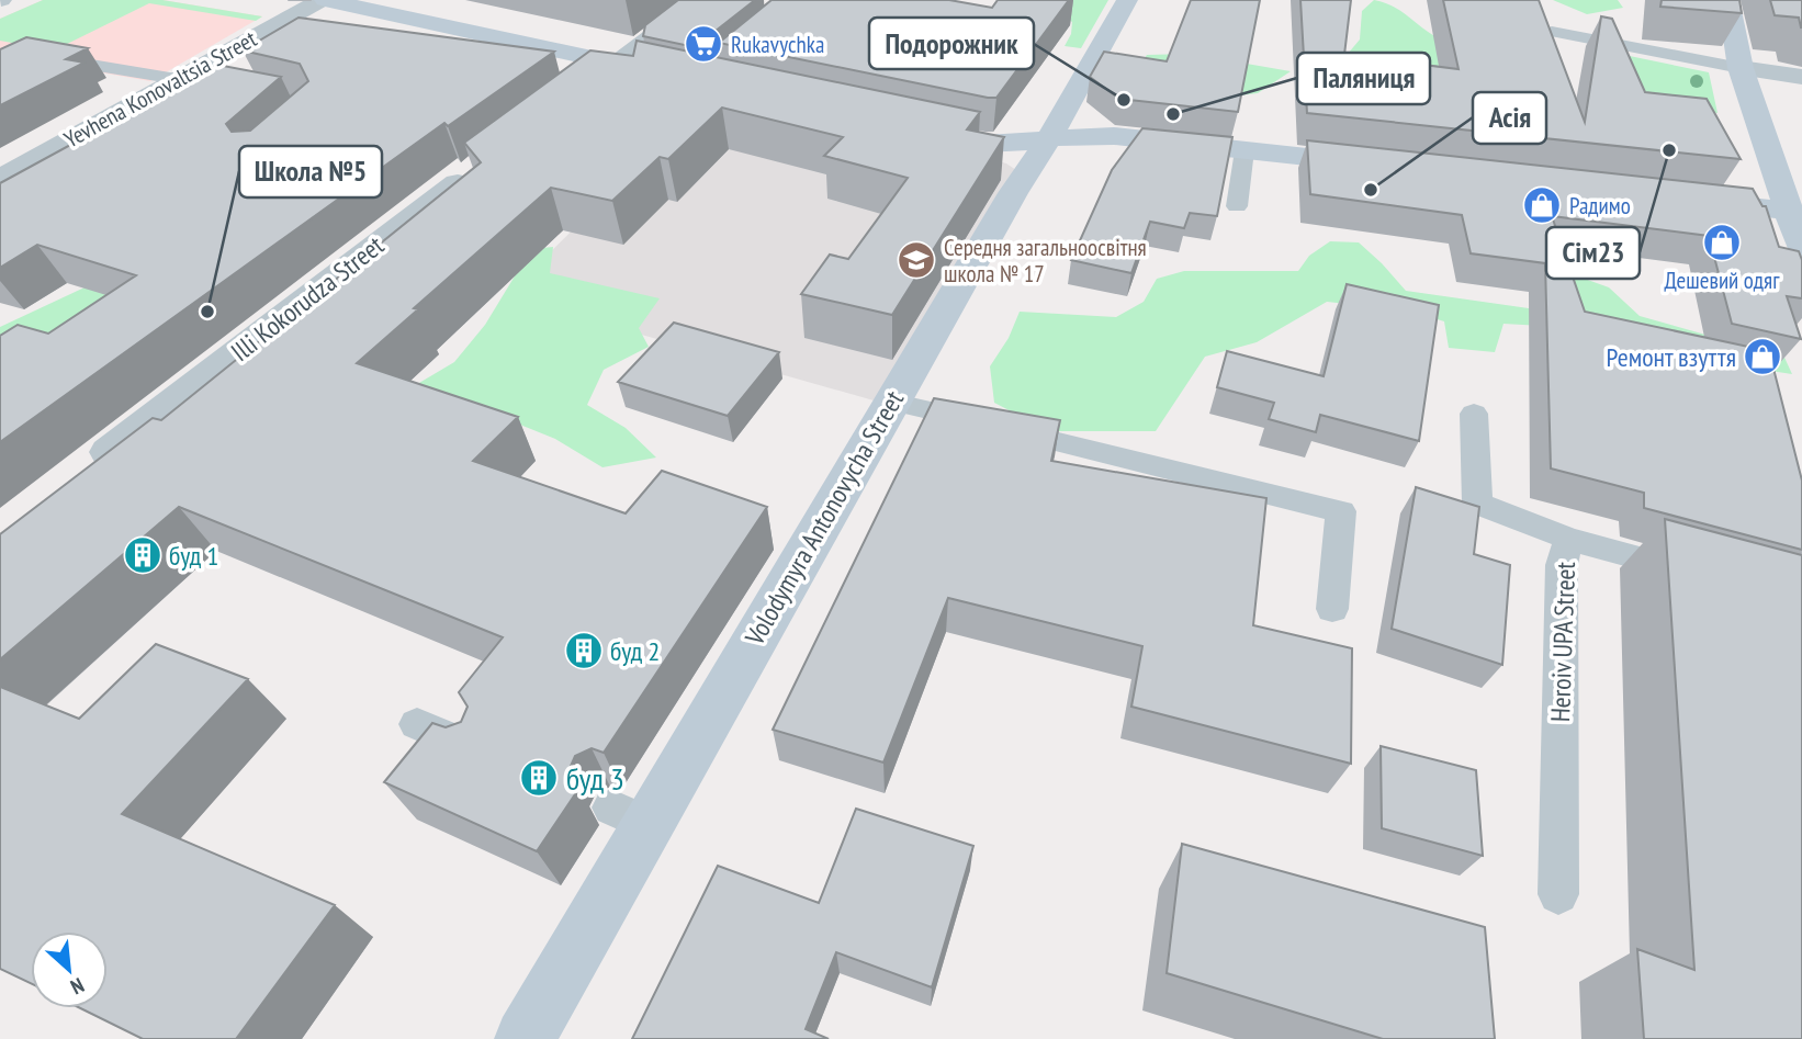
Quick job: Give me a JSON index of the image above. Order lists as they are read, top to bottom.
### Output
{
  "streets": {
    "main road": ["Volodymyra Antonovycha Street"],
    "street": ["Yevhena Konovaltsia Street", "Illi Kokorudza Street"],
    "lane": ["Heroiv UPA Street"]
  },
  "places": {
    "supermarket": ["Rukavychka"],
    "other": [
      "Подорожник",
      "Паляниця",
      "Сім23",
      "Асія",
      "Школа №5"
    ],
    "shop": ["Радимо", "Дешевий одяг", "Ремонт взуття"],
    "school or university": ["Середня загальноосвітня школа № 17"],
    "building": ["буд 1", "буд 2", "буд 3"]
  },
  "north": "bottom right"
}
